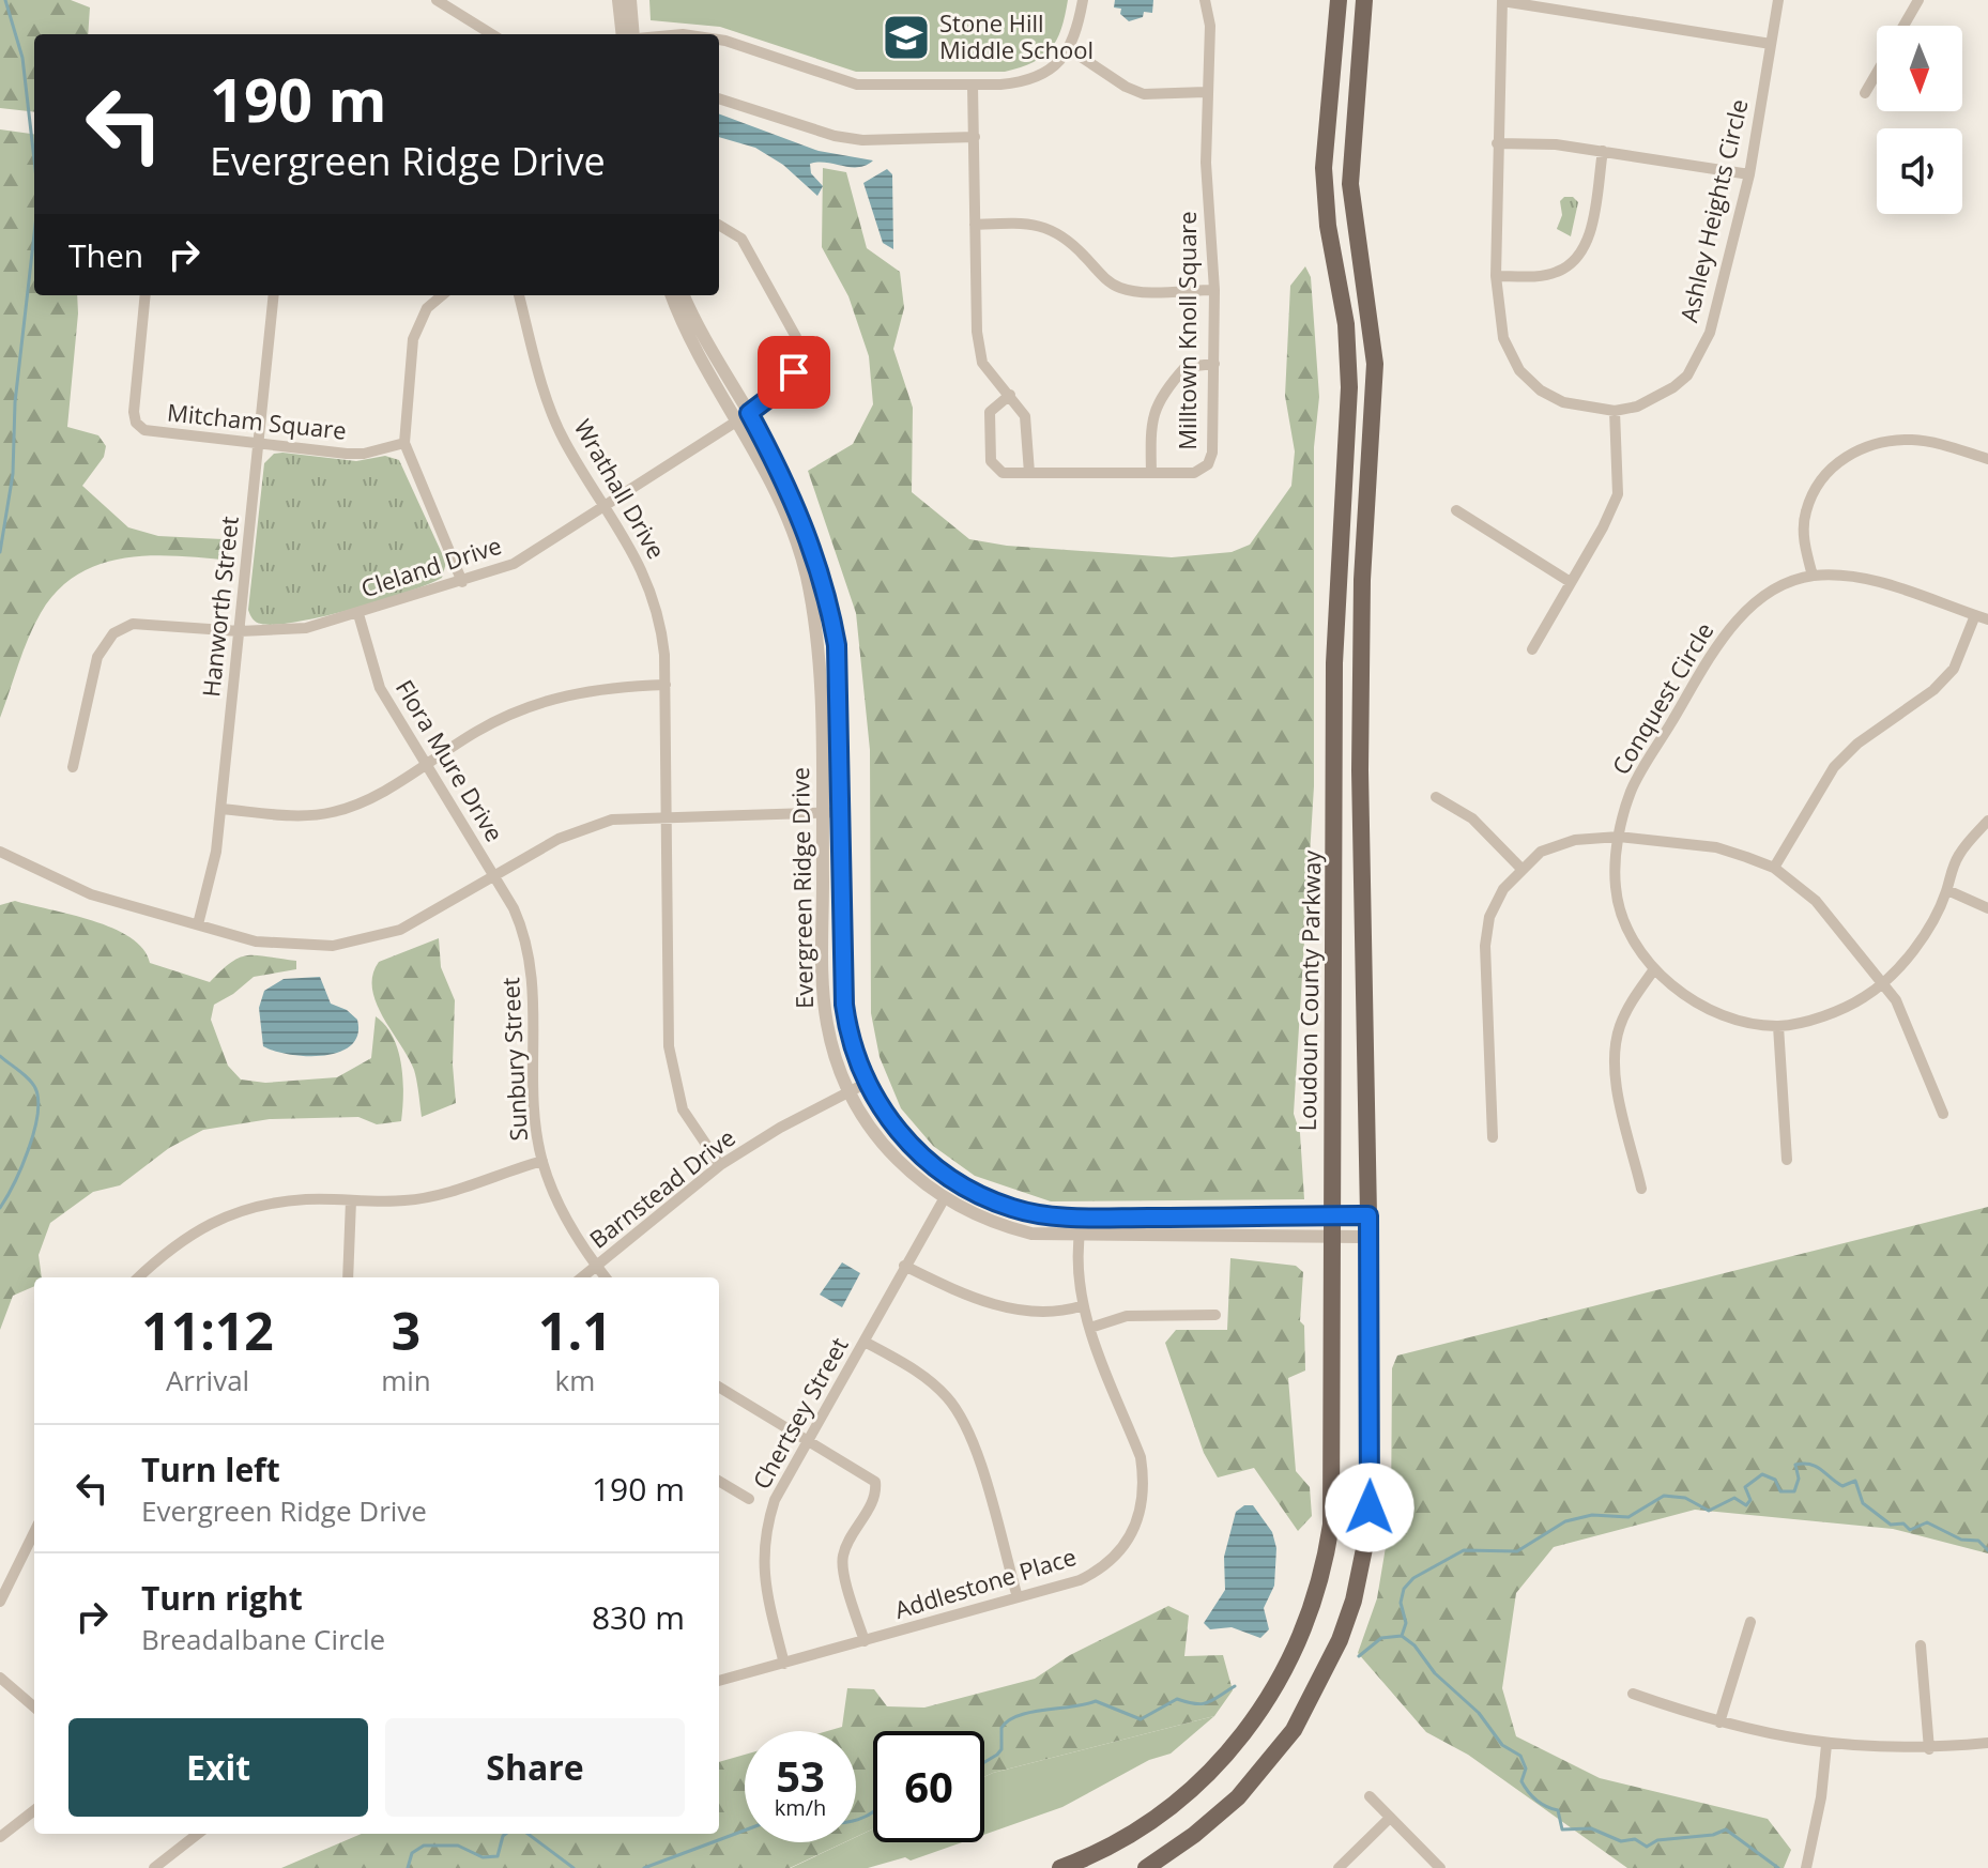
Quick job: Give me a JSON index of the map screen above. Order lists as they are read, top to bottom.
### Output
{
  "streets": {
    "main road": ["Loudoun County Parkway"],
    "street": [
      "Ashley Heights Circle",
      "Milltown Knoll Square",
      "Mitcham Square",
      "Wrathall Drive",
      "Cleland Drive",
      "Hanworth Street",
      "Conquest Circle",
      "Flora Mure Drive",
      "Evergreen Ridge Drive",
      "Sunbury Street",
      "Barnstead Drive",
      "Chertsey Street",
      "Addlestone Place"
    ]
  },
  "crossings": [
    ["Mitcham Square", "Hanworth Street"],
    ["Wrathall Drive", "Cleland Drive"],
    ["Wrathall Drive", "Barnstead Drive"],
    ["Cleland Drive", "Hanworth Street"],
    ["Cleland Drive", "Flora Mure Drive"],
    ["Cleland Drive", "Evergreen Ridge Drive"],
    ["Flora Mure Drive", "Sunbury Street"],
    ["Evergreen Ridge Drive", "Loudoun County Parkway"],
    ["Evergreen Ridge Drive", "Barnstead Drive"],
    ["Evergreen Ridge Drive", "Chertsey Street"],
    ["Evergreen Ridge Drive", "Addlestone Place"],
    ["Sunbury Street", "Barnstead Drive"],
    ["Chertsey Street", "Addlestone Place"]
  ],
  "places": {
    "school or university": ["Stone Hill Middle School"]
  },
  "north": "bottom",
  "page": {
    "turn": ["190 m", "Evergreen Ridge Drive"],
    "then": "Then",
    "eta": [
      "11:12",
      "Arrival",
      "3",
      "min",
      "1.1",
      "km"
    ],
    "list": [
      {
        "name": "Turn left",
        "note": "Evergreen Ridge Drive",
        "value": "190 m"
      },
      {
        "name": "Turn right",
        "note": "Breadalbane Circle",
        "value": "830 m"
      }
    ],
    "buttons": ["Exit", "Share"],
    "speed": "53 km/h",
    "limit": "60"
  }
}
